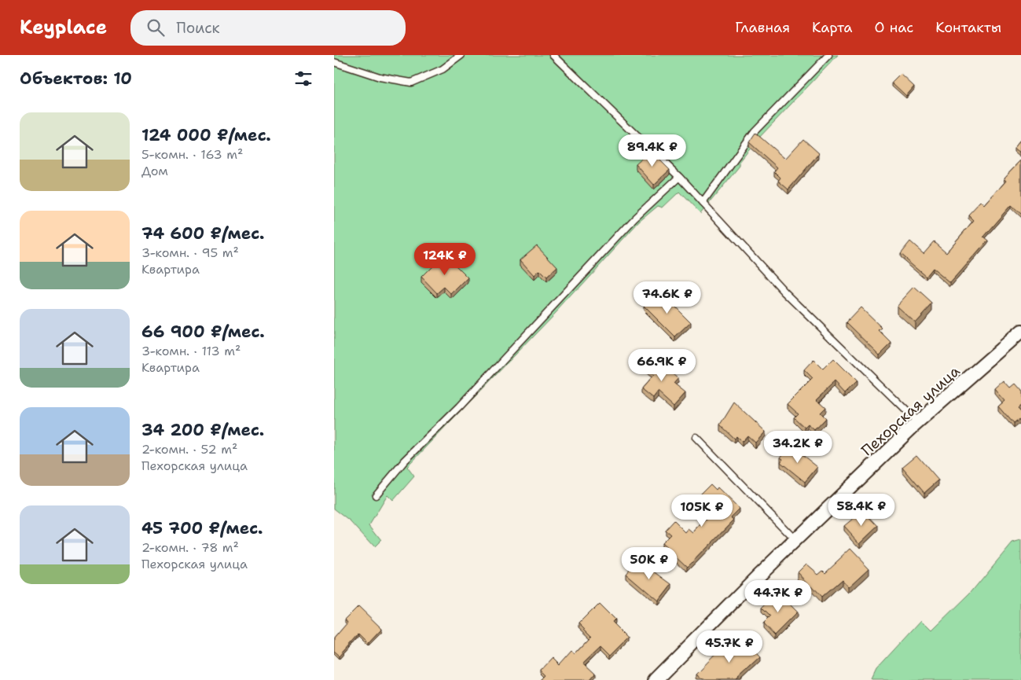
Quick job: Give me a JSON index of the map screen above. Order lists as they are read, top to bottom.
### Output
{
  "streets": {
    "street": ["Пехорская улица"]
  },
  "page": {
    "header": "Keyplace",
    "search": "Поиск",
    "nav": [
      "Главная",
      "Карта",
      "О нас",
      "Контакты"
    ],
    "heading": "Объектов: 10",
    "list": [
      {
        "name": "124 000 ₽/мес.",
        "note": "5-комн. · 163 m² · Дом"
      },
      {
        "name": "74 600 ₽/мес.",
        "note": "3-комн. · 95 m² · Квартира"
      },
      {
        "name": "66 900 ₽/мес.",
        "note": "3-комн. · 113 m² · Квартира"
      },
      {
        "name": "34 200 ₽/мес.",
        "note": "2-комн. · 52 m² · Пехорская улица"
      },
      {
        "name": "45 700 ₽/мес.",
        "note": "2-комн. · 78 m² · Пехорская улица"
      }
    ],
    "price": [
      "89.4K ₽",
      "124K ₽",
      "74.6K ₽",
      "66.9K ₽",
      "34.2K ₽",
      "58.4K ₽",
      "105K ₽",
      "50K ₽",
      "44.7K ₽",
      "45.7K ₽"
    ]
  }
}
